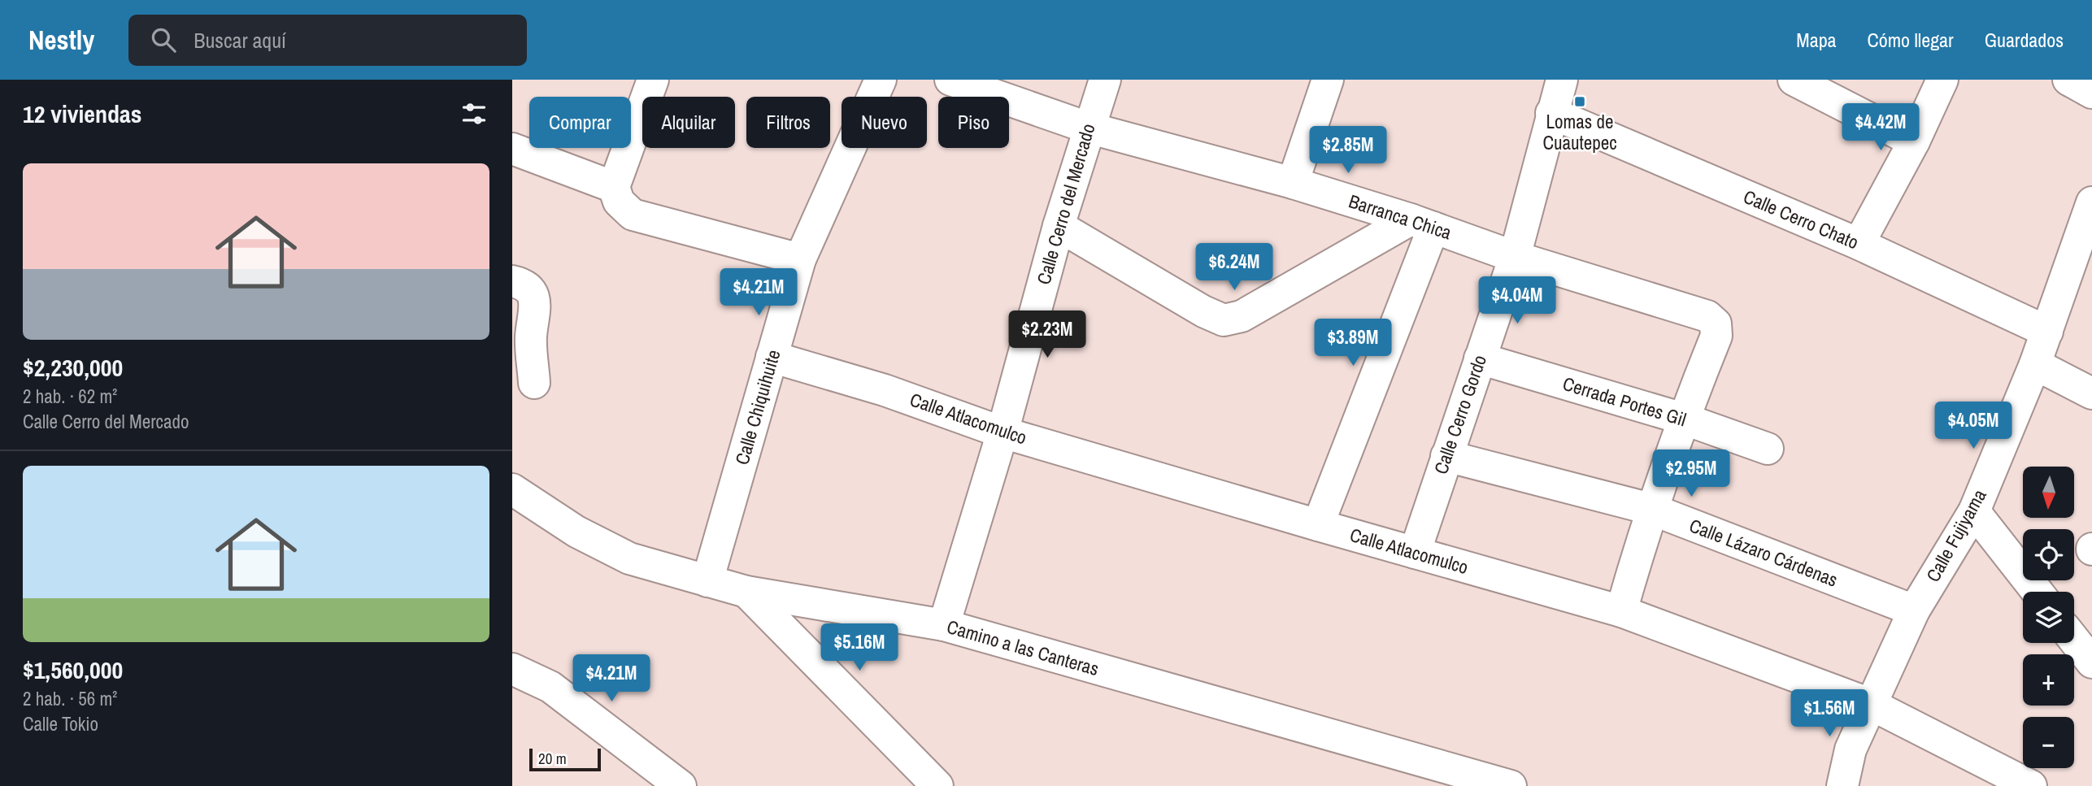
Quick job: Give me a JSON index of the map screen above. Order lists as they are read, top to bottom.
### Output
{
  "streets": {
    "street": [
      "Calle Cerro del Mercado",
      "Barranca Chica",
      "Calle Cerro Chato",
      "Cerrada Portes Gil",
      "Calle Chiquihuite",
      "Calle Cerro Gordo",
      "Calle Atlacomulco",
      "Calle Fujiyama",
      "Calle Lázaro Cárdenas",
      "Camino a las Canteras"
    ]
  },
  "crossings": [
    ["Calle Cerro del Mercado", "Barranca Chica"],
    ["Calle Cerro del Mercado", "Calle Atlacomulco"],
    ["Calle Cerro del Mercado", "Camino a las Canteras"],
    ["Barranca Chica", "Cerrada Portes Gil"],
    ["Barranca Chica", "Calle Cerro Gordo"],
    ["Calle Cerro Chato", "Calle Cerro Gordo"],
    ["Calle Cerro Chato", "Calle Fujiyama"],
    ["Cerrada Portes Gil", "Calle Cerro Gordo"],
    ["Calle Chiquihuite", "Calle Atlacomulco"],
    ["Calle Chiquihuite", "Camino a las Canteras"],
    ["Calle Cerro Gordo", "Calle Atlacomulco"],
    ["Calle Cerro Gordo", "Calle Lázaro Cárdenas"],
    ["Calle Atlacomulco", "Calle Fujiyama"],
    ["Calle Fujiyama", "Calle Lázaro Cárdenas"]
  ],
  "places": {
    "transit": ["Lomas de Cuautepec"]
  },
  "scale_bar": "20 m",
  "north": "bottom",
  "page": {
    "header": "Nestly",
    "search": "Buscar aquí",
    "nav": ["Mapa", "Cómo llegar", "Guardados"],
    "heading": "12 viviendas",
    "chip": [
      "Comprar",
      "Alquilar",
      "Filtros",
      "Nuevo",
      "Piso"
    ],
    "price": [
      "$4.42M",
      "$2.85M",
      "$6.24M",
      "$4.21M",
      "$4.04M",
      "$2.23M",
      "$3.89M",
      "$4.05M",
      "$2.95M",
      "$5.16M",
      "$4.21M",
      "$1.56M"
    ],
    "list": [
      {
        "name": "$2,230,000",
        "note": "2 hab. · 62 m² · Calle Cerro del Mercado"
      },
      {
        "name": "$1,560,000",
        "note": "2 hab. · 56 m² · Calle Tokio"
      }
    ],
    "map_buttons": ["+", "−"],
    "scale": "20 m"
  }
}
